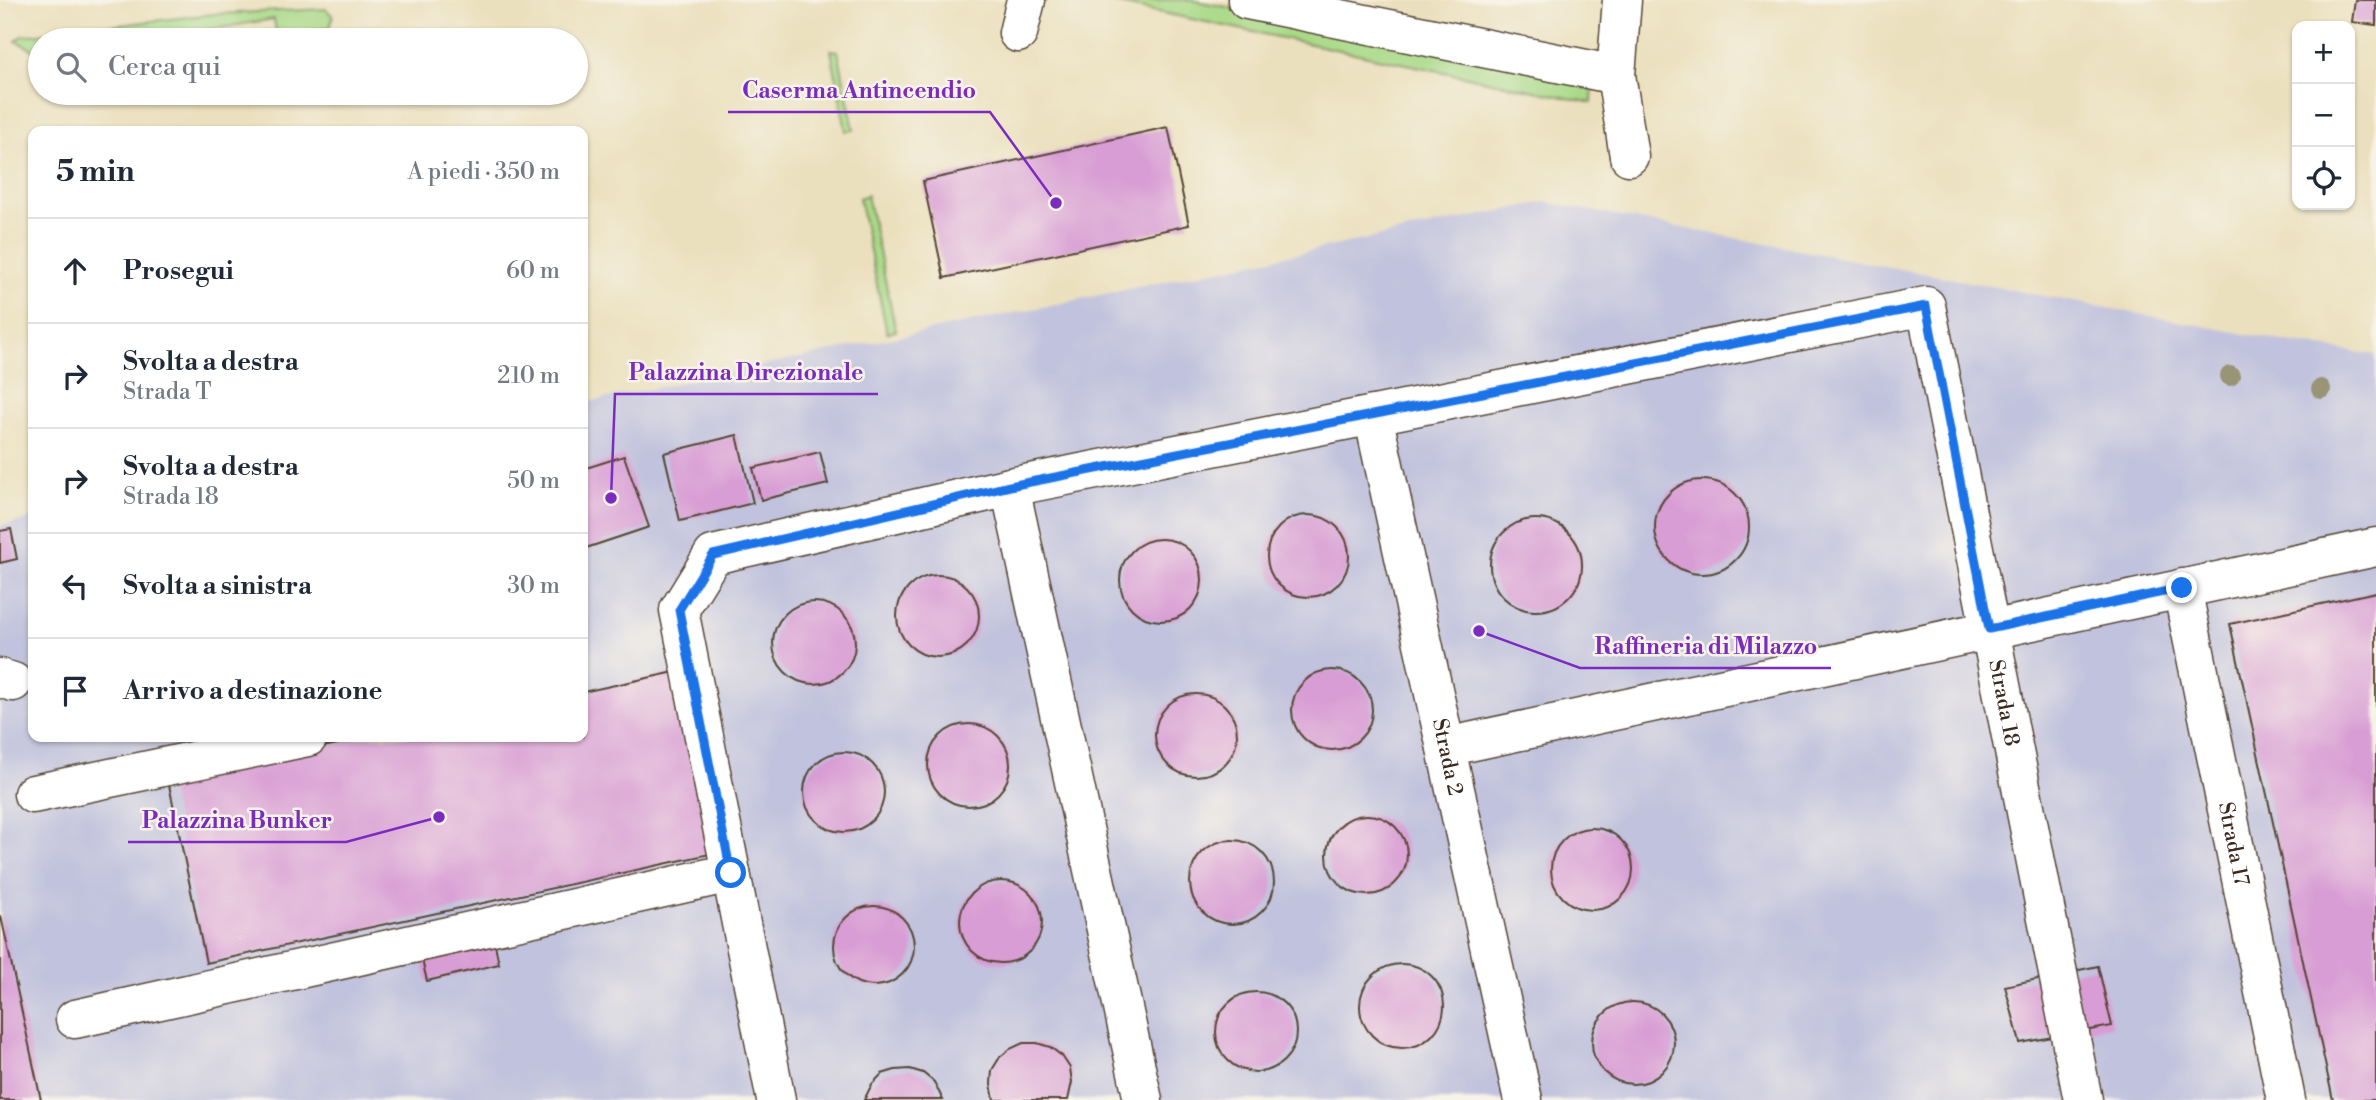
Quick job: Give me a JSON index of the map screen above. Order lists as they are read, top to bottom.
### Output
{
  "streets": {
    "lane": ["Strada 18", "Strada 2", "Strada 17"]
  },
  "crossings": [
    ["Strada 18", "Strada 2"]
  ],
  "places": [
    "Caserma Antincendio",
    "Palazzina Direzionale",
    "Raffineria di Milazzo",
    "Palazzina Bunker"
  ],
  "page": {
    "map_buttons": ["+", "−"],
    "search": "Cerca qui",
    "heading": ["5 min", "A piedi · 350 m"],
    "list": [
      ["Prosegui", "60 m"],
      ["Svolta a destra", "Strada T", "210 m"],
      ["Svolta a destra", "Strada 18", "50 m"],
      ["Svolta a sinistra", "30 m"],
      "Arrivo a destinazione"
    ]
  }
}
